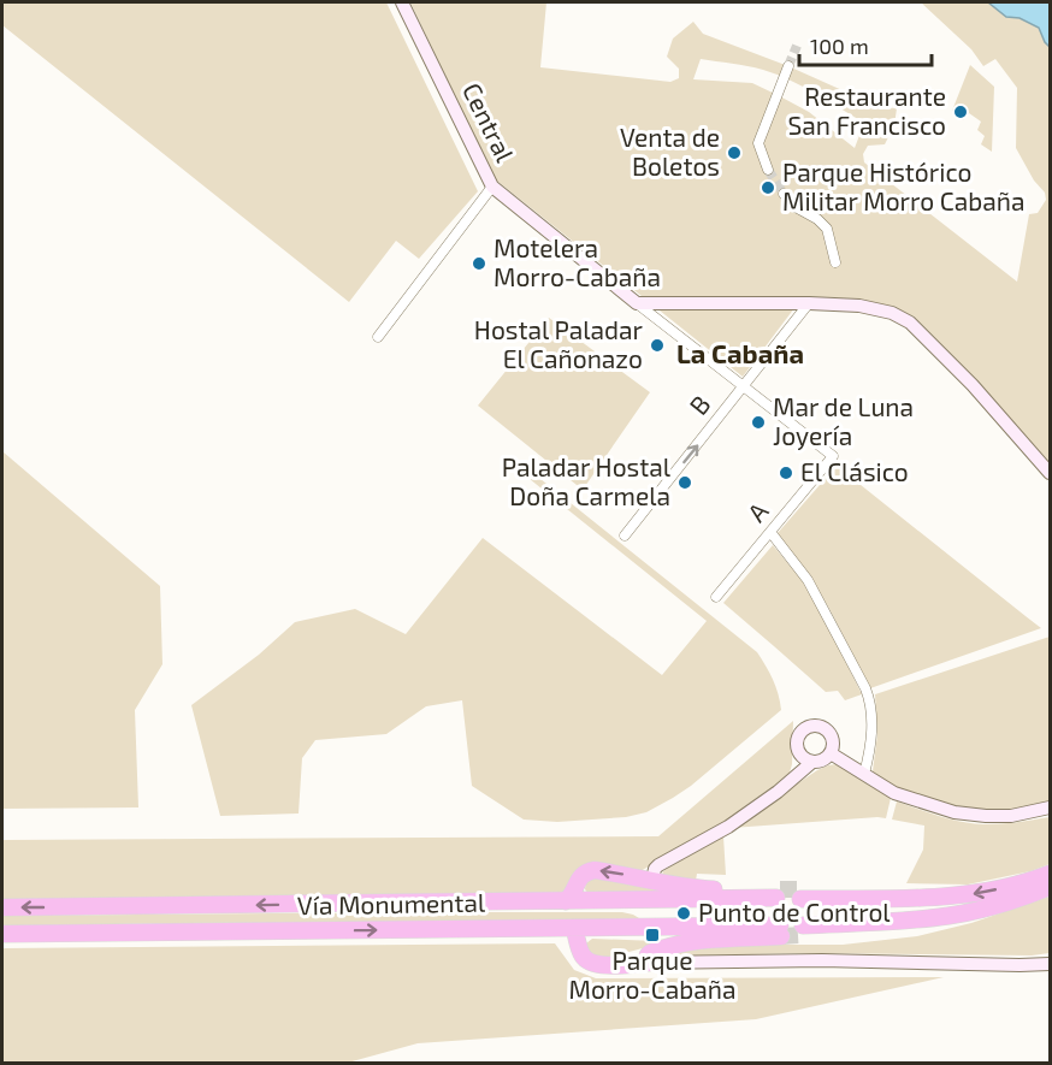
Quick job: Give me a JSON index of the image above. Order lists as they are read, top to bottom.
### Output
{
  "streets": {
    "highway": ["Vía Monumental"],
    "street": ["Central", "B", "A"]
  },
  "crossings": [
    ["Central", "B"],
    ["Central", "A"]
  ],
  "one_way": ["B"],
  "districts": ["La Cabaña"],
  "places": {
    "other": [
      "Restaurante San Francisco",
      "Venta de Boletos",
      "Parque Histórico Militar Morro Cabaña",
      "Motelera Morro-Cabaña",
      "Hostal Paladar El Cañonazo",
      "Mar de Luna Joyería",
      "El Clásico",
      "Paladar Hostal Doña Carmela",
      "Punto de Control"
    ],
    "transit": ["Parque Morro-Cabaña"]
  },
  "scale_bar": "100 m"
}
